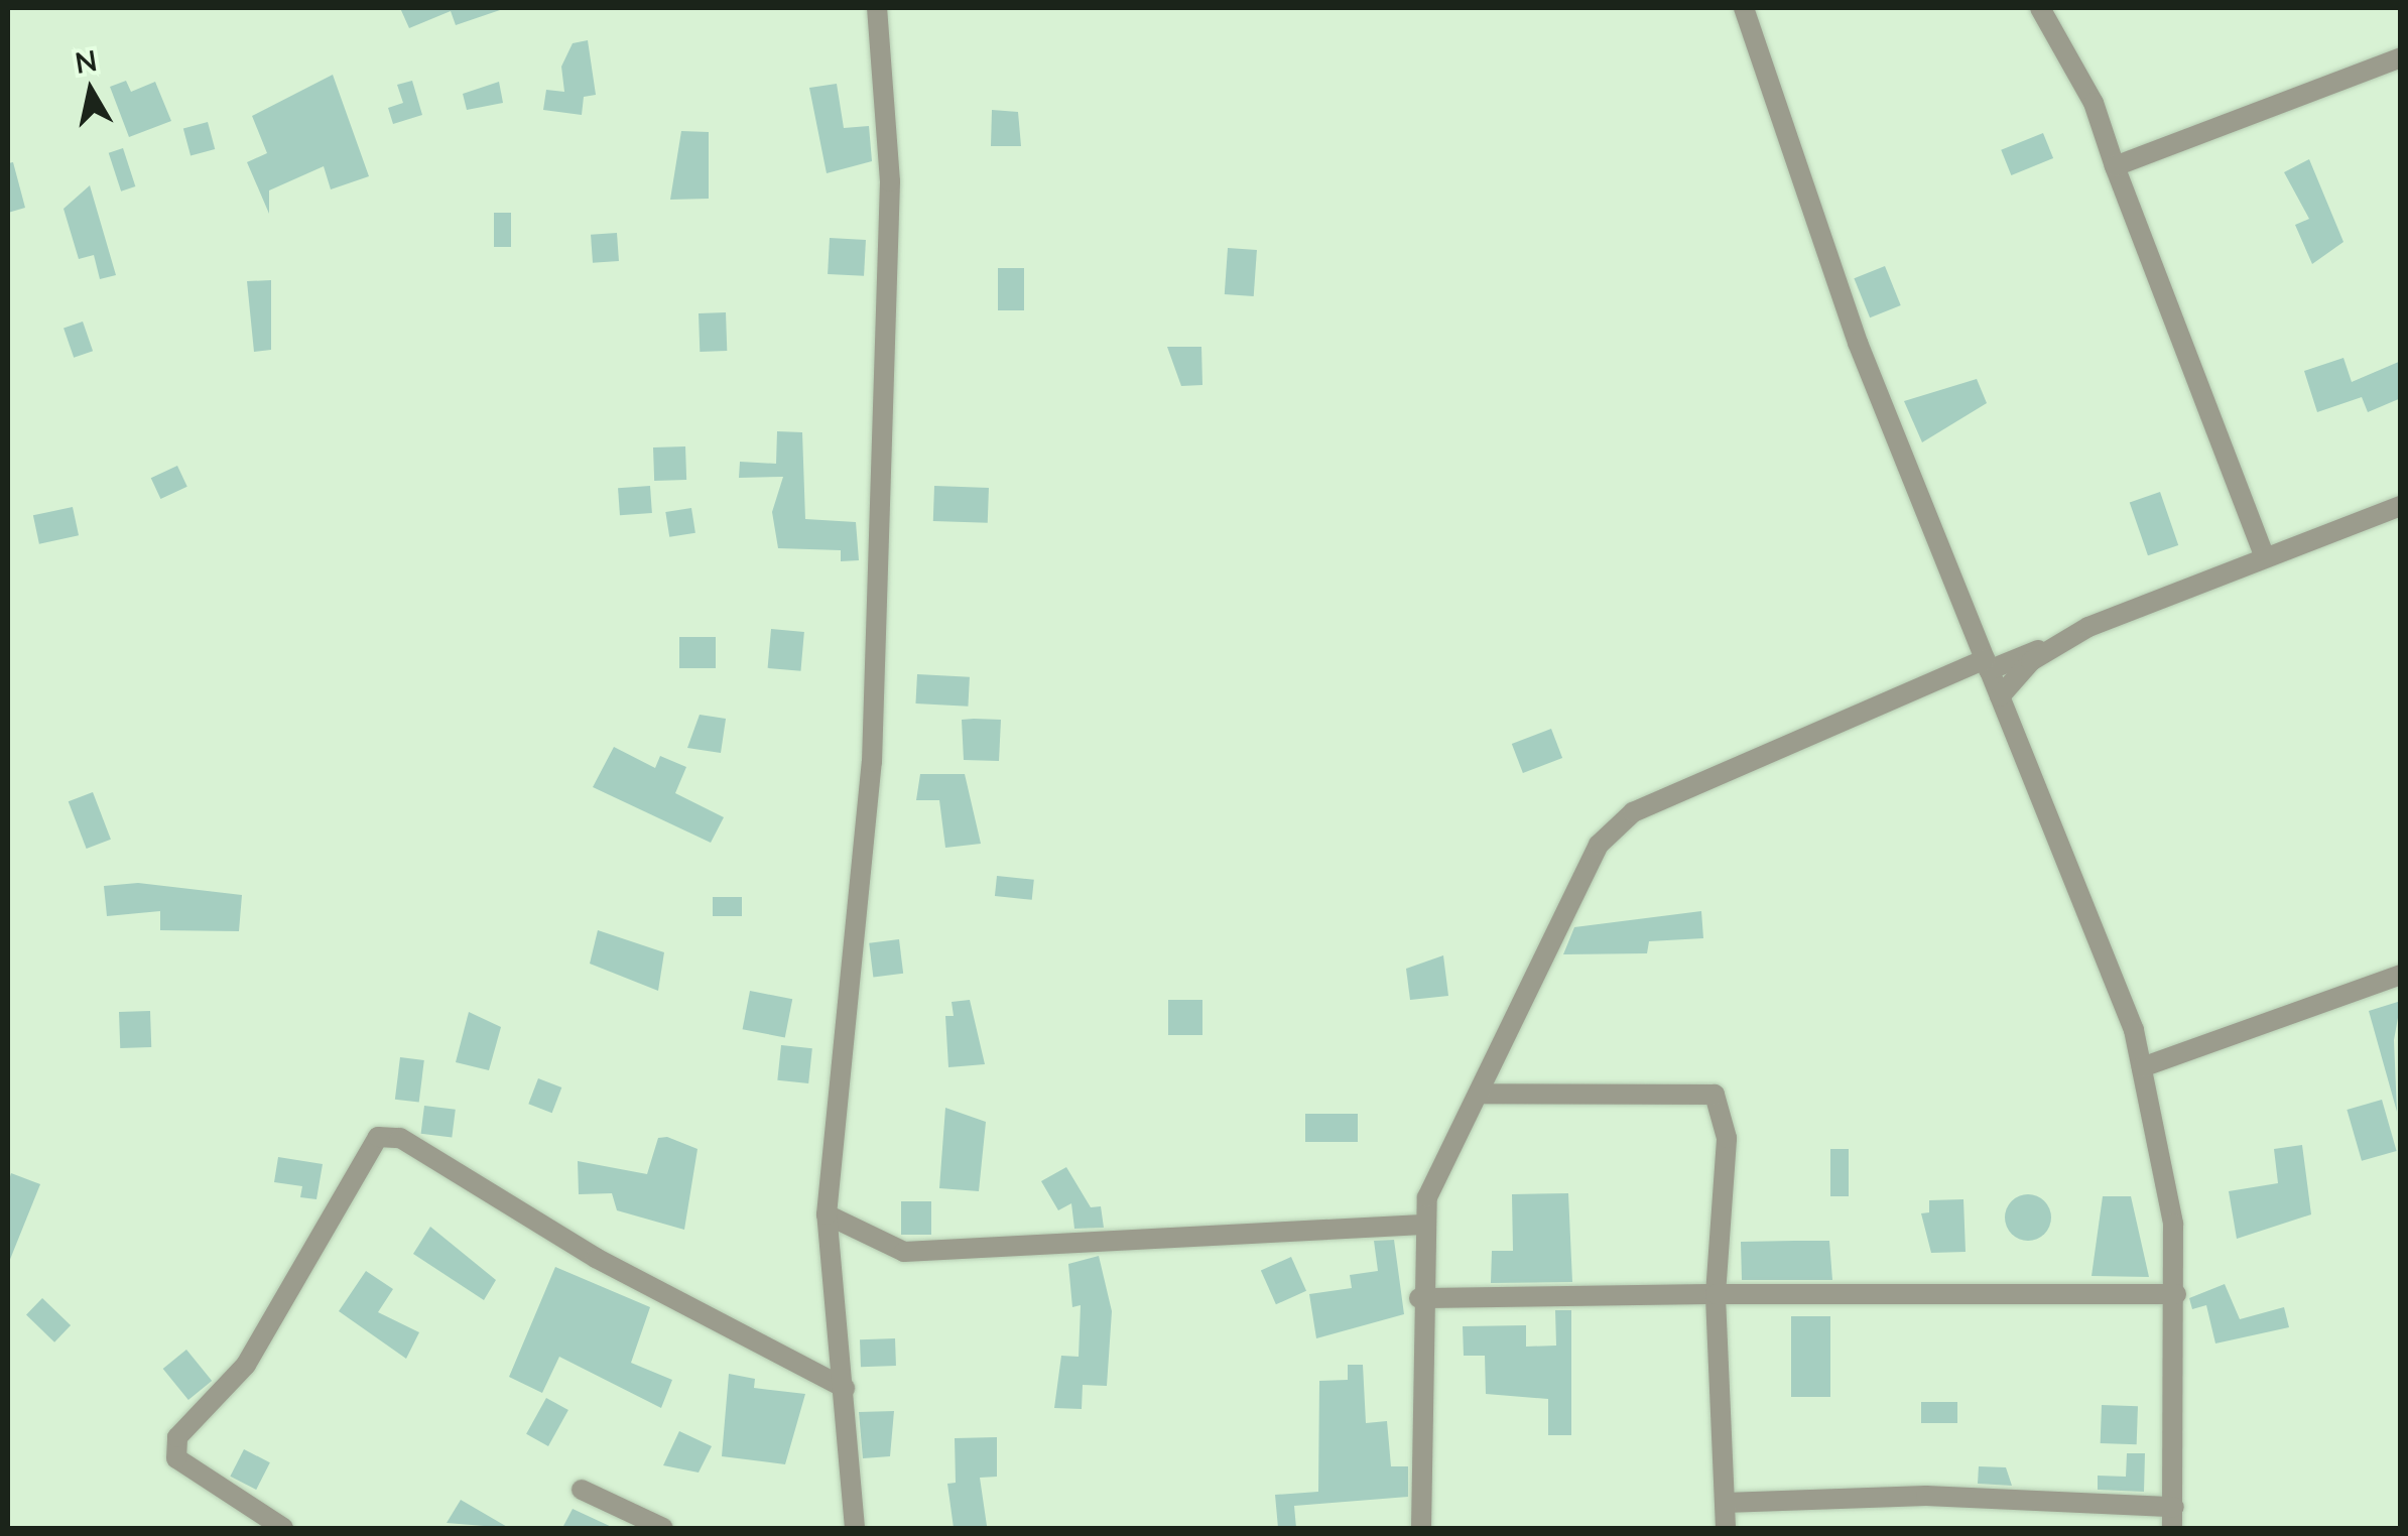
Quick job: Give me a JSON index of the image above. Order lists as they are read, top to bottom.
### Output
{
  "north": "top"
}
